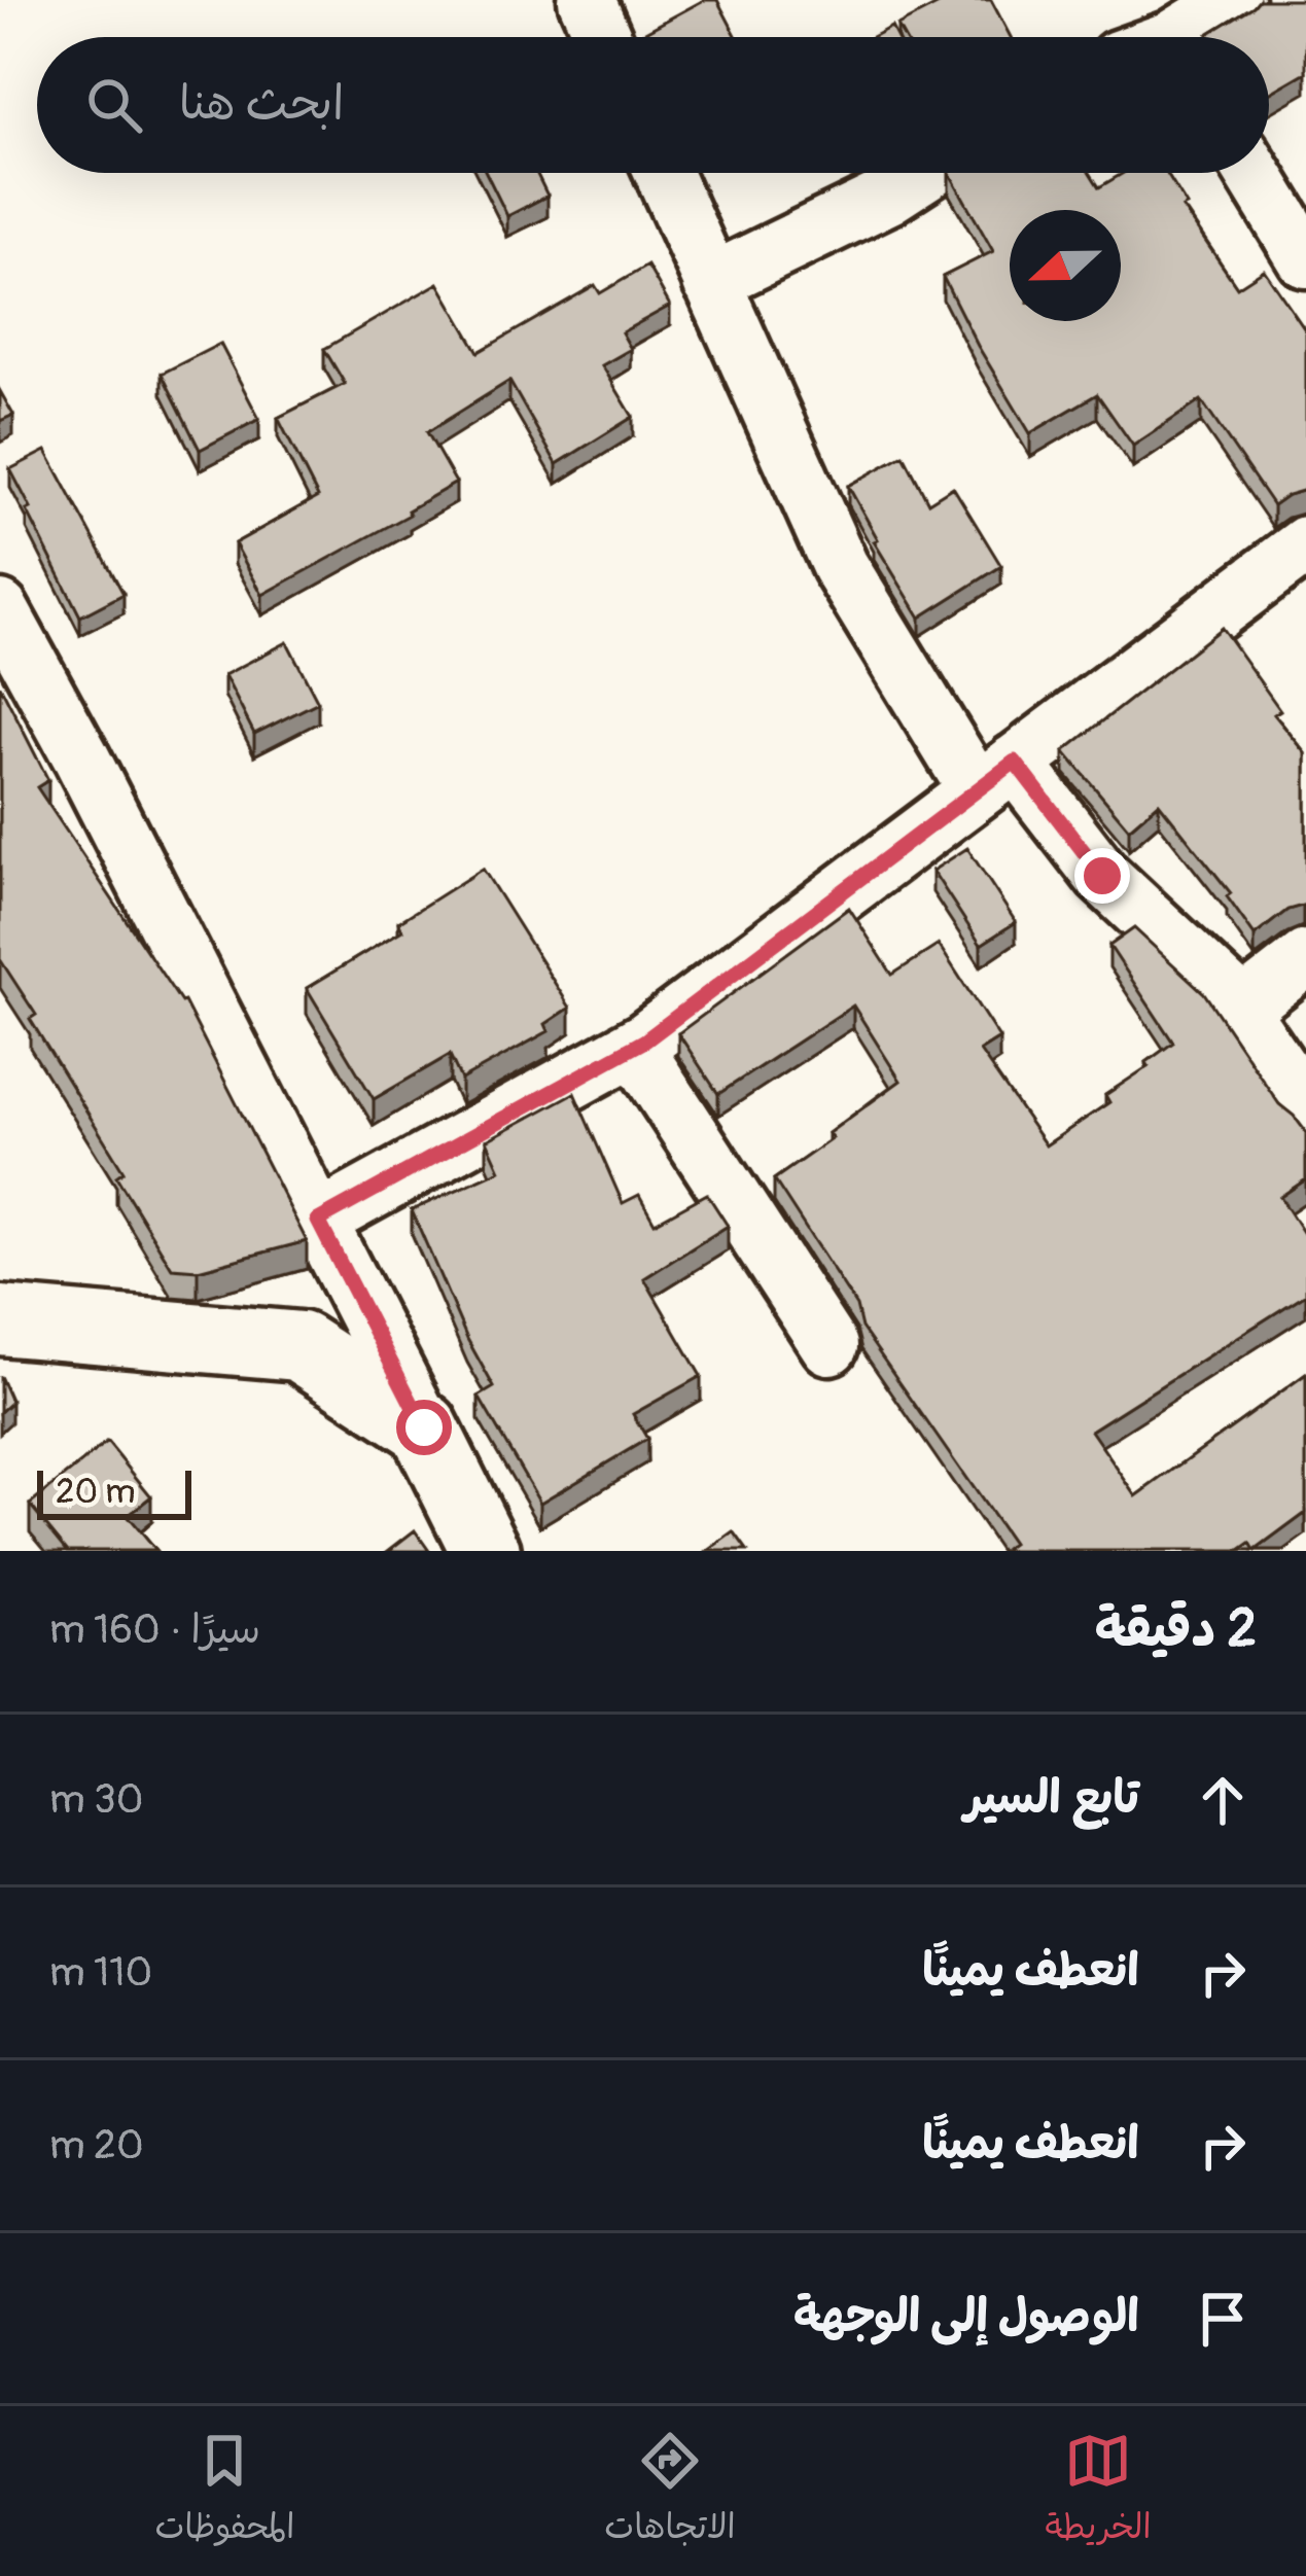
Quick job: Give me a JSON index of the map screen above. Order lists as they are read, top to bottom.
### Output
{
  "scale_bar": "20 m",
  "north": "left",
  "page": {
    "search": "ابحث هنا",
    "scale": "20 m",
    "heading": ["2 دقيقة", "سيرًا · 160 m"],
    "list": [
      ["تابع السير", "30 m"],
      ["انعطف يمينًا", "110 m"],
      ["انعطف يمينًا", "20 m"],
      "الوصول إلى الوجهة"
    ],
    "nav": ["الخريطة", "الاتجاهات", "المحفوظات"]
  }
}
